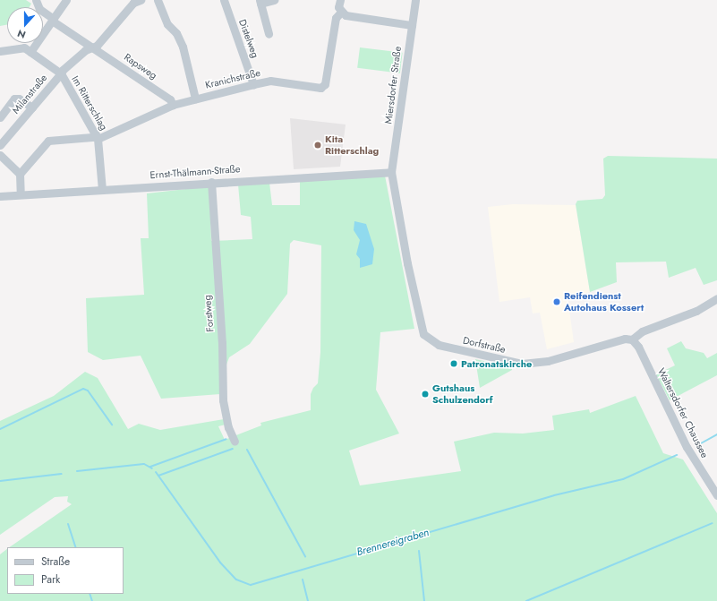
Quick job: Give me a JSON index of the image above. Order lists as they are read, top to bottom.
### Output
{
  "streets": {
    "street": [
      "Distelweg",
      "Rapsweg",
      "Kranichstraße",
      "Miersdorfer Straße",
      "Milanstraße",
      "Im Ritterschlag",
      "Ernst-Thälmann-Straße",
      "Forstweg",
      "Dorfstraße",
      "Waltersdorfer Chaussee"
    ]
  },
  "crossings": [
    ["Distelweg", "Kranichstraße"],
    ["Rapsweg", "Kranichstraße"],
    ["Rapsweg", "Im Ritterschlag"],
    ["Kranichstraße", "Im Ritterschlag"],
    ["Miersdorfer Straße", "Ernst-Thälmann-Straße"],
    ["Miersdorfer Straße", "Dorfstraße"],
    ["Milanstraße", "Im Ritterschlag"],
    ["Im Ritterschlag", "Ernst-Thälmann-Straße"],
    ["Ernst-Thälmann-Straße", "Forstweg"],
    ["Ernst-Thälmann-Straße", "Dorfstraße"],
    ["Dorfstraße", "Waltersdorfer Chaussee"]
  ],
  "water": ["Brennereigraben"],
  "places": [
    "Kita Ritterschlag",
    "Reifendienst Autohaus Kossert",
    "Patronatskirche",
    "Gutshaus Schulzendorf"
  ],
  "legend": ["Straße", "Park"],
  "north": "bottom"
}
